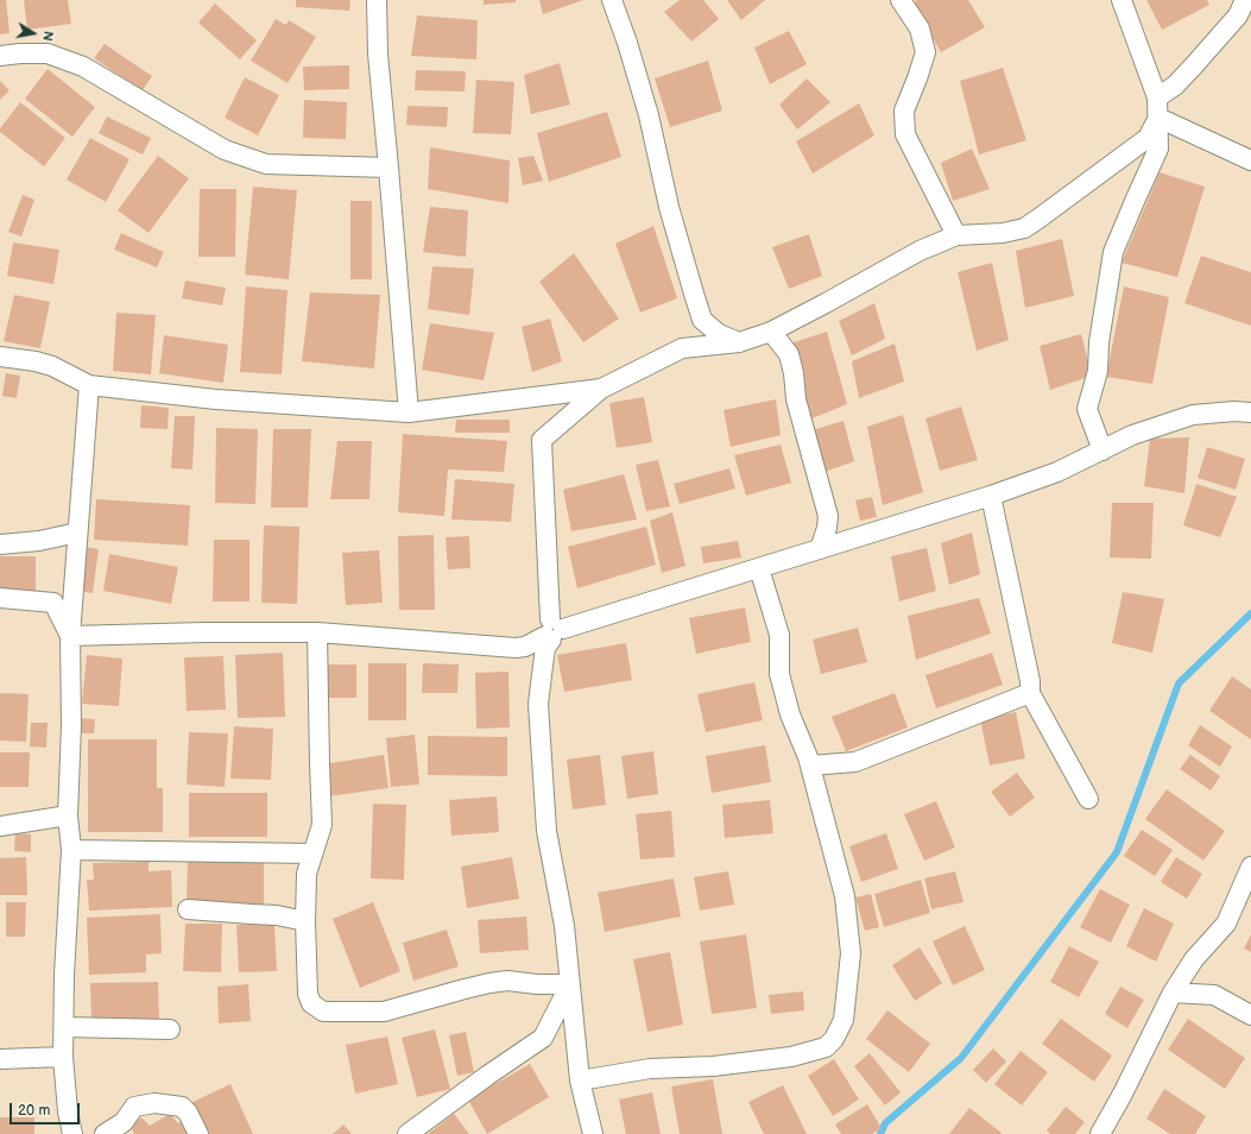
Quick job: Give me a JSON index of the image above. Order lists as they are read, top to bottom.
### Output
{
  "scale_bar": "20 m",
  "north": "right"
}
